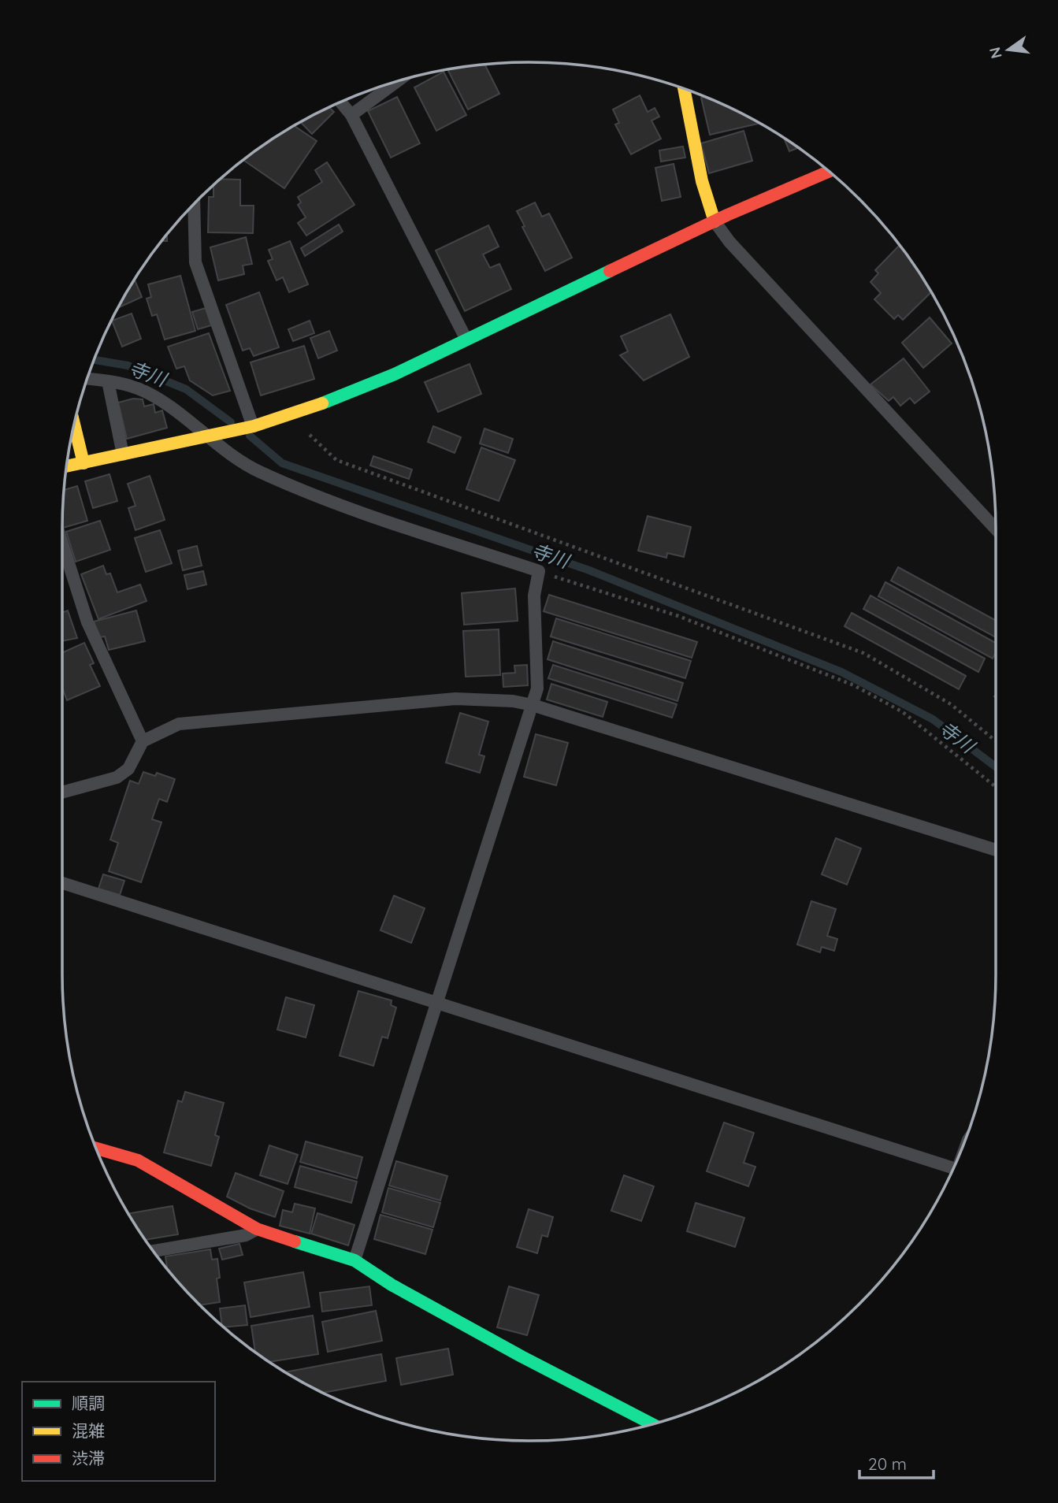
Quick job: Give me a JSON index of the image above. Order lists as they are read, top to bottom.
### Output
{
  "water": ["寺川"],
  "legend": ["順調", "混雑", "渋滞"],
  "scale_bar": "20 m",
  "north": "left"
}
